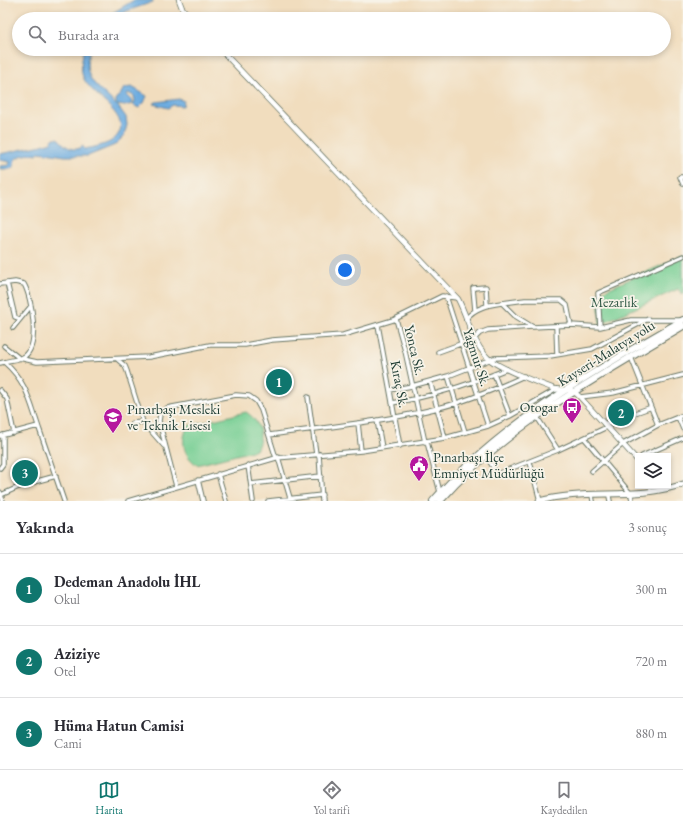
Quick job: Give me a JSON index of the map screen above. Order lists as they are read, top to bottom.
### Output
{
  "streets": {
    "highway": ["Kayseri-Malatya yolu"],
    "street": ["Yonca Sk.", "Yağmur Sk.", "Kıraç Sk."]
  },
  "crossings": [
    ["Yonca Sk.", "Kayseri-Malatya yolu"]
  ],
  "parks": ["Mezarlık"],
  "places": {
    "bus stop": ["Otogar"],
    "school or university": ["Pınarbaşı Mesleki ve Teknik Lisesi"],
    "public building": ["Pınarbaşı İlçe Emniyet Müdürlüğü"]
  },
  "page": {
    "search": "Burada ara",
    "pins": ["1", "2", "3"],
    "heading": ["Yakında", "3 sonuç"],
    "list": [
      {
        "mark": "1",
        "name": "Dedeman Anadolu İHL",
        "note": "Okul",
        "value": "300 m"
      },
      {
        "mark": "2",
        "name": "Aziziye",
        "note": "Otel",
        "value": "720 m"
      },
      {
        "mark": "3",
        "name": "Hüma Hatun Camisi",
        "note": "Cami",
        "value": "880 m"
      }
    ],
    "nav": ["Harita", "Yol tarifi", "Kaydedilen"]
  }
}
